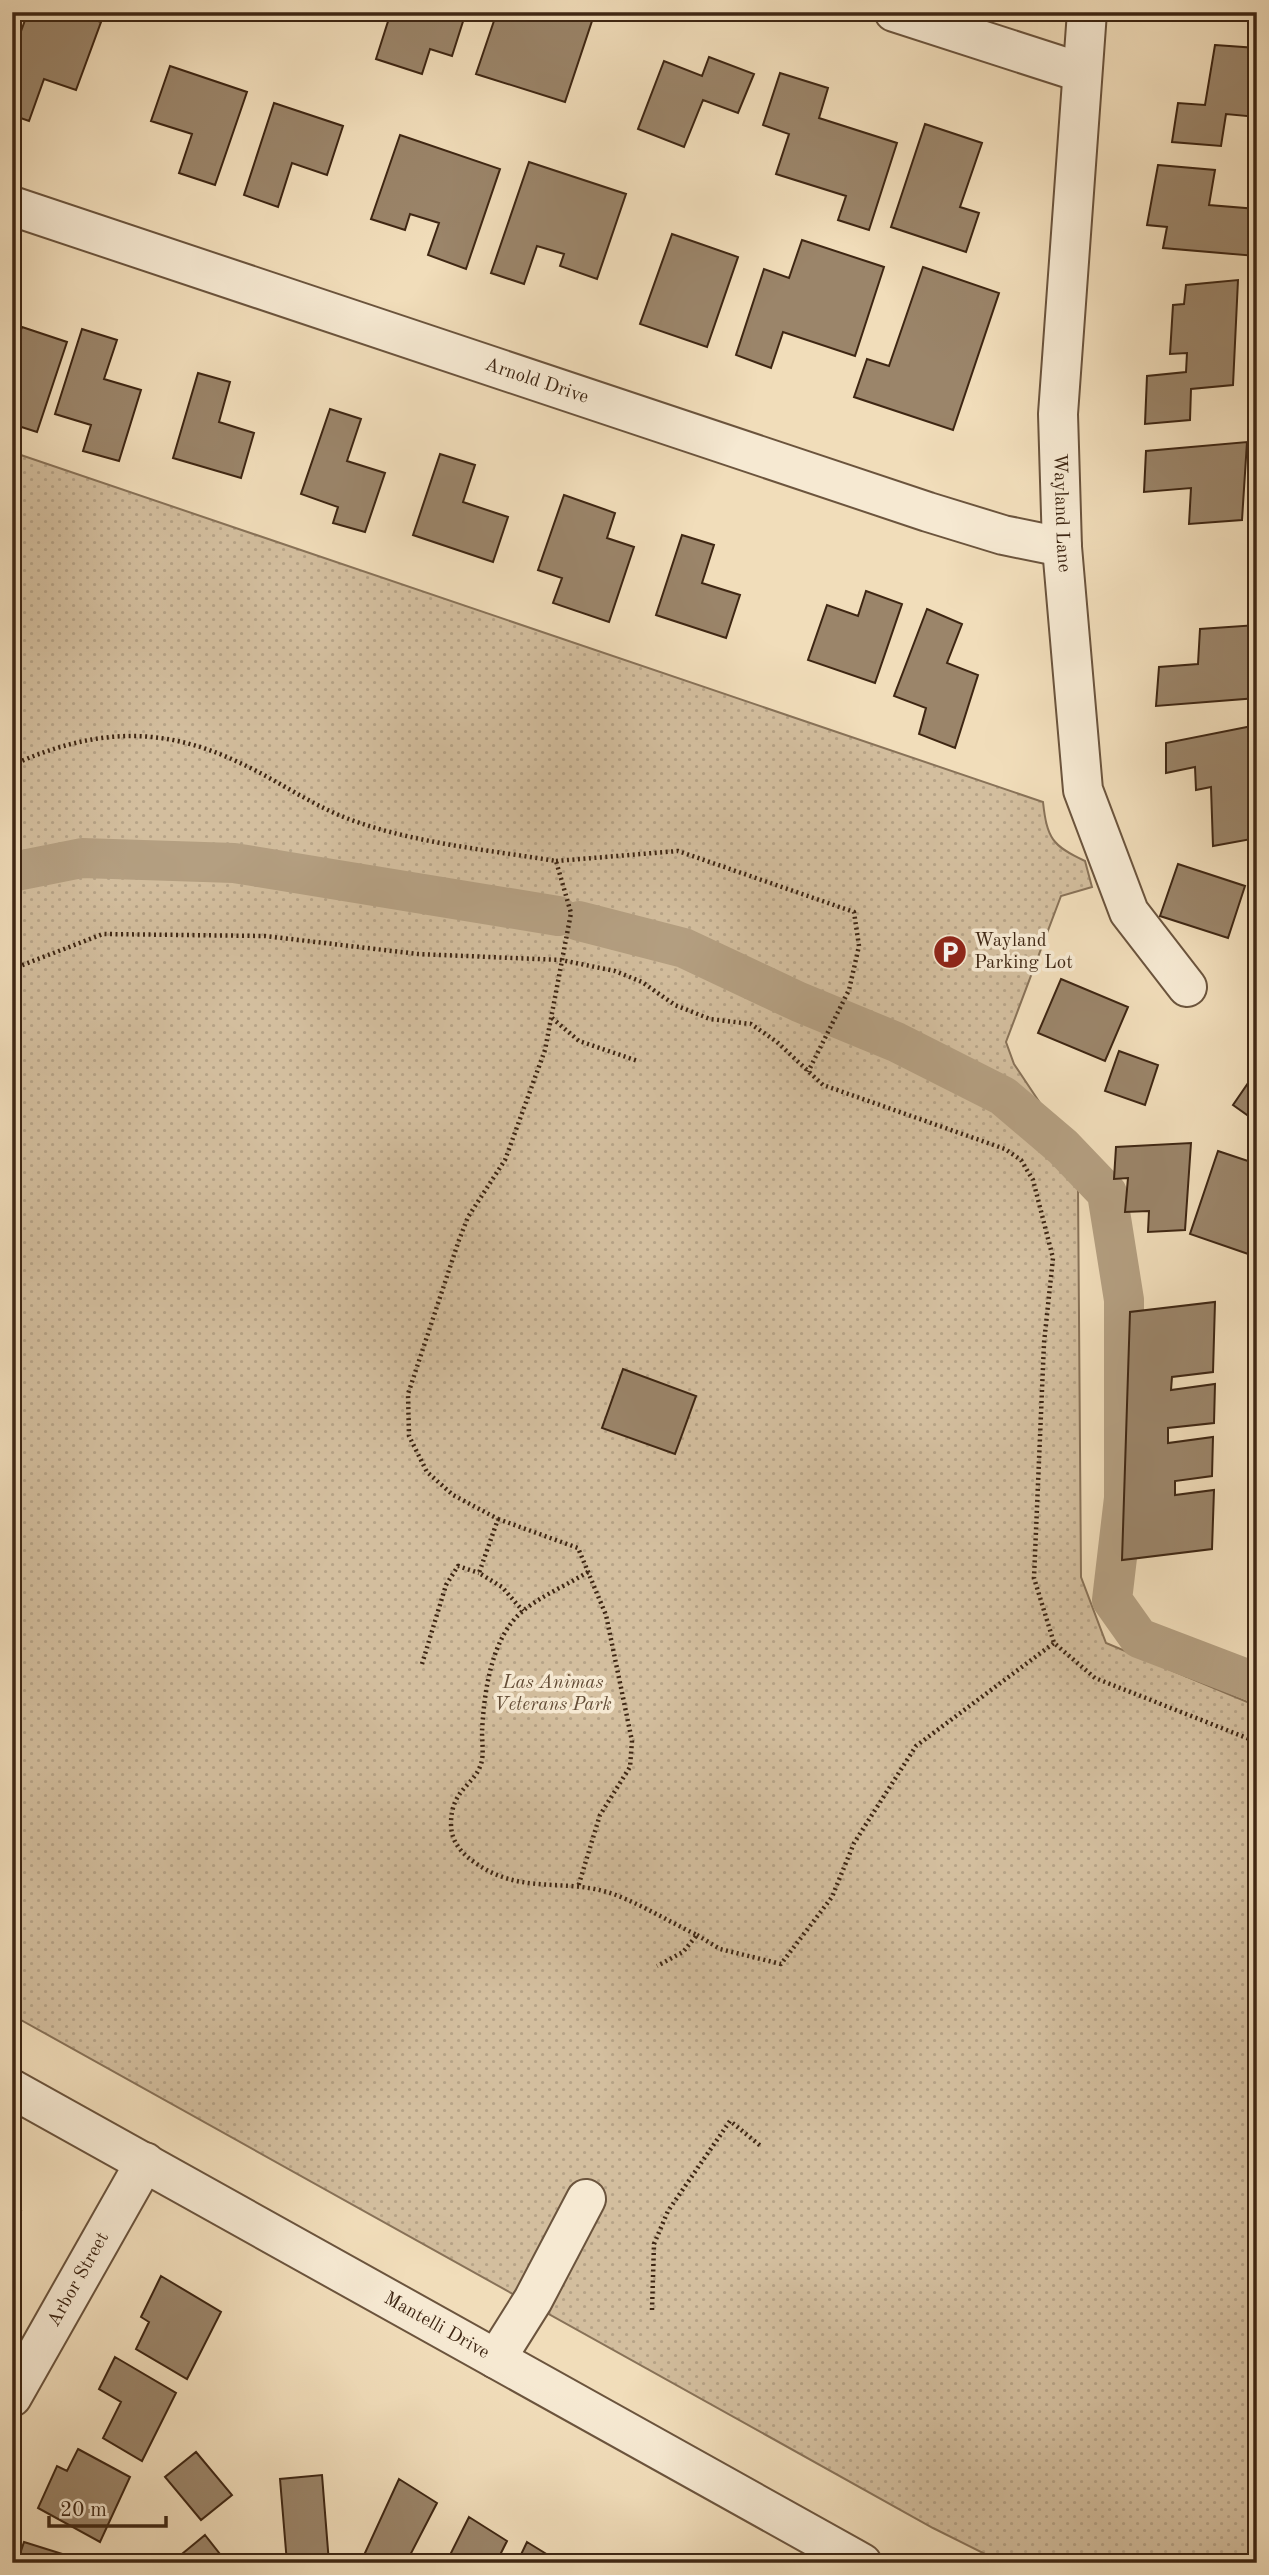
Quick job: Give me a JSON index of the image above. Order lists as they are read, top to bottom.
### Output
{
  "streets": {
    "street": [
      "Arnold Drive",
      "Wayland Lane",
      "Arbor Street",
      "Mantelli Drive"
    ]
  },
  "crossings": [
    ["Arnold Drive", "Wayland Lane"],
    ["Arbor Street", "Mantelli Drive"]
  ],
  "parks": ["Las Animas Veterans Park"],
  "places": {
    "parking": ["Wayland Parking Lot"]
  },
  "scale_bar": "20 m"
}
